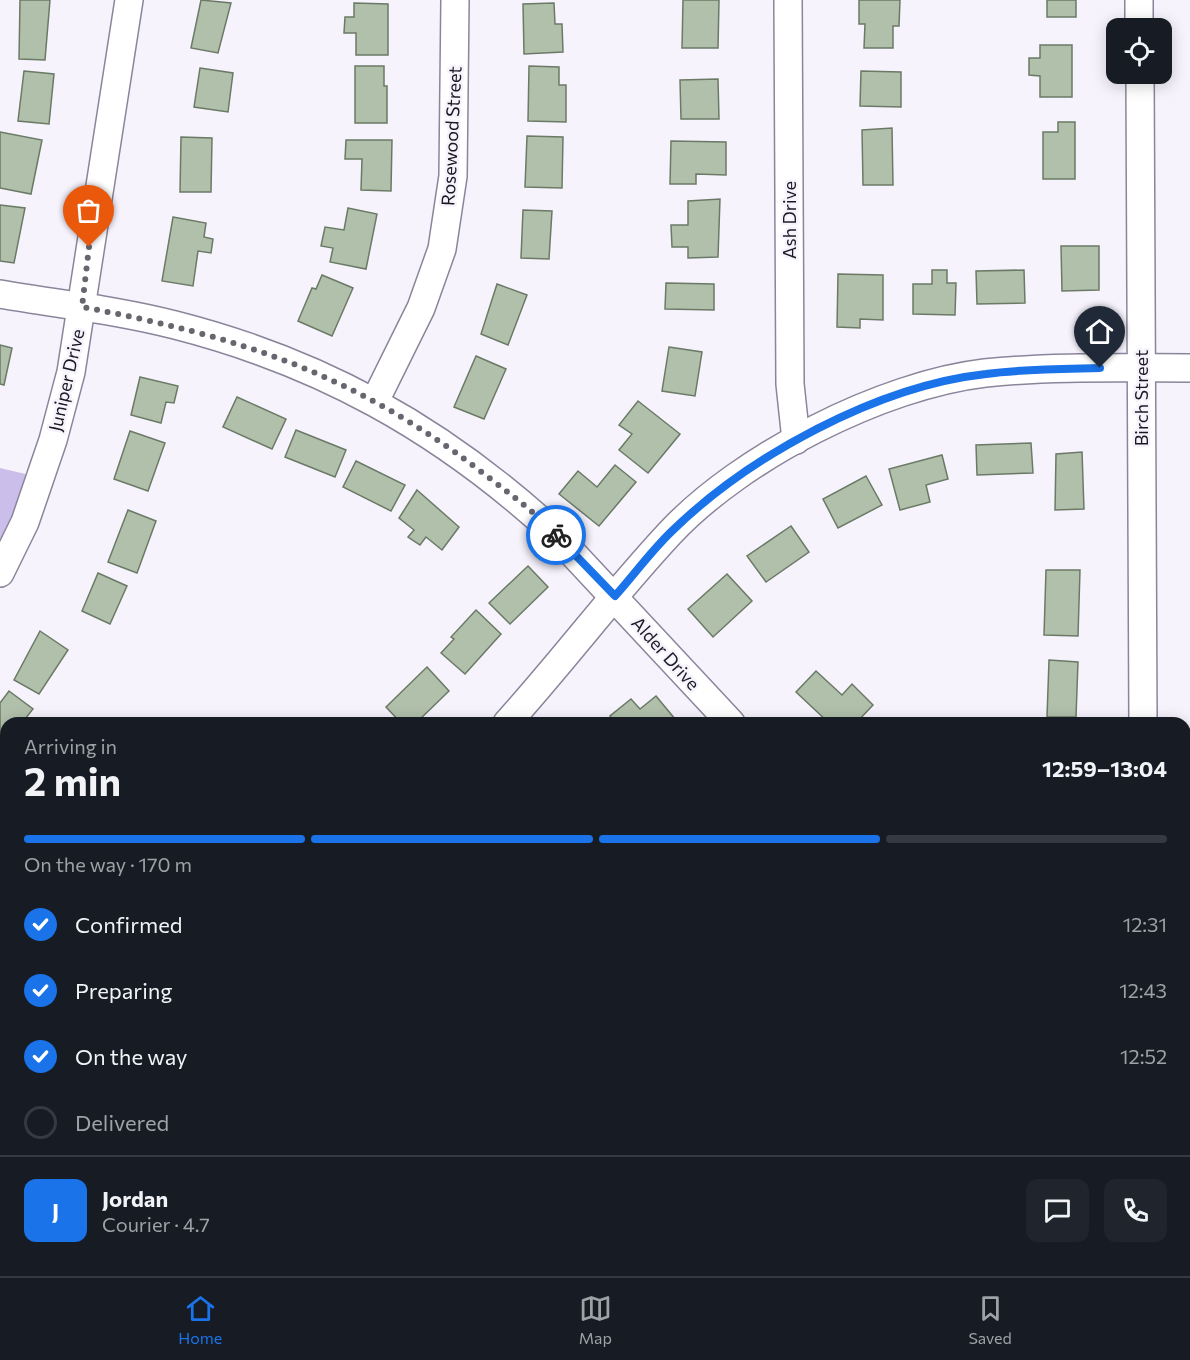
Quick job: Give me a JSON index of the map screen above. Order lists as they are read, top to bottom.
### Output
{
  "streets": {
    "street": [
      "Rosewood Street",
      "Ash Drive",
      "Juniper Drive",
      "Birch Street",
      "Alder Drive"
    ]
  },
  "crossings": [
    ["Rosewood Street", "Alder Drive"],
    ["Juniper Drive", "Alder Drive"]
  ],
  "page": {
    "heading": ["2 min", "Arriving in", "12:59–13:04"],
    "panel": ["Jordan", "Courier · 4.7"],
    "bar": "On the way · 170 m",
    "list": [
      ["Confirmed", "12:31"],
      ["Preparing", "12:43"],
      ["On the way", "12:52"],
      "Delivered"
    ],
    "round": "J",
    "tabs": ["Home", "Map", "Saved"]
  }
}
